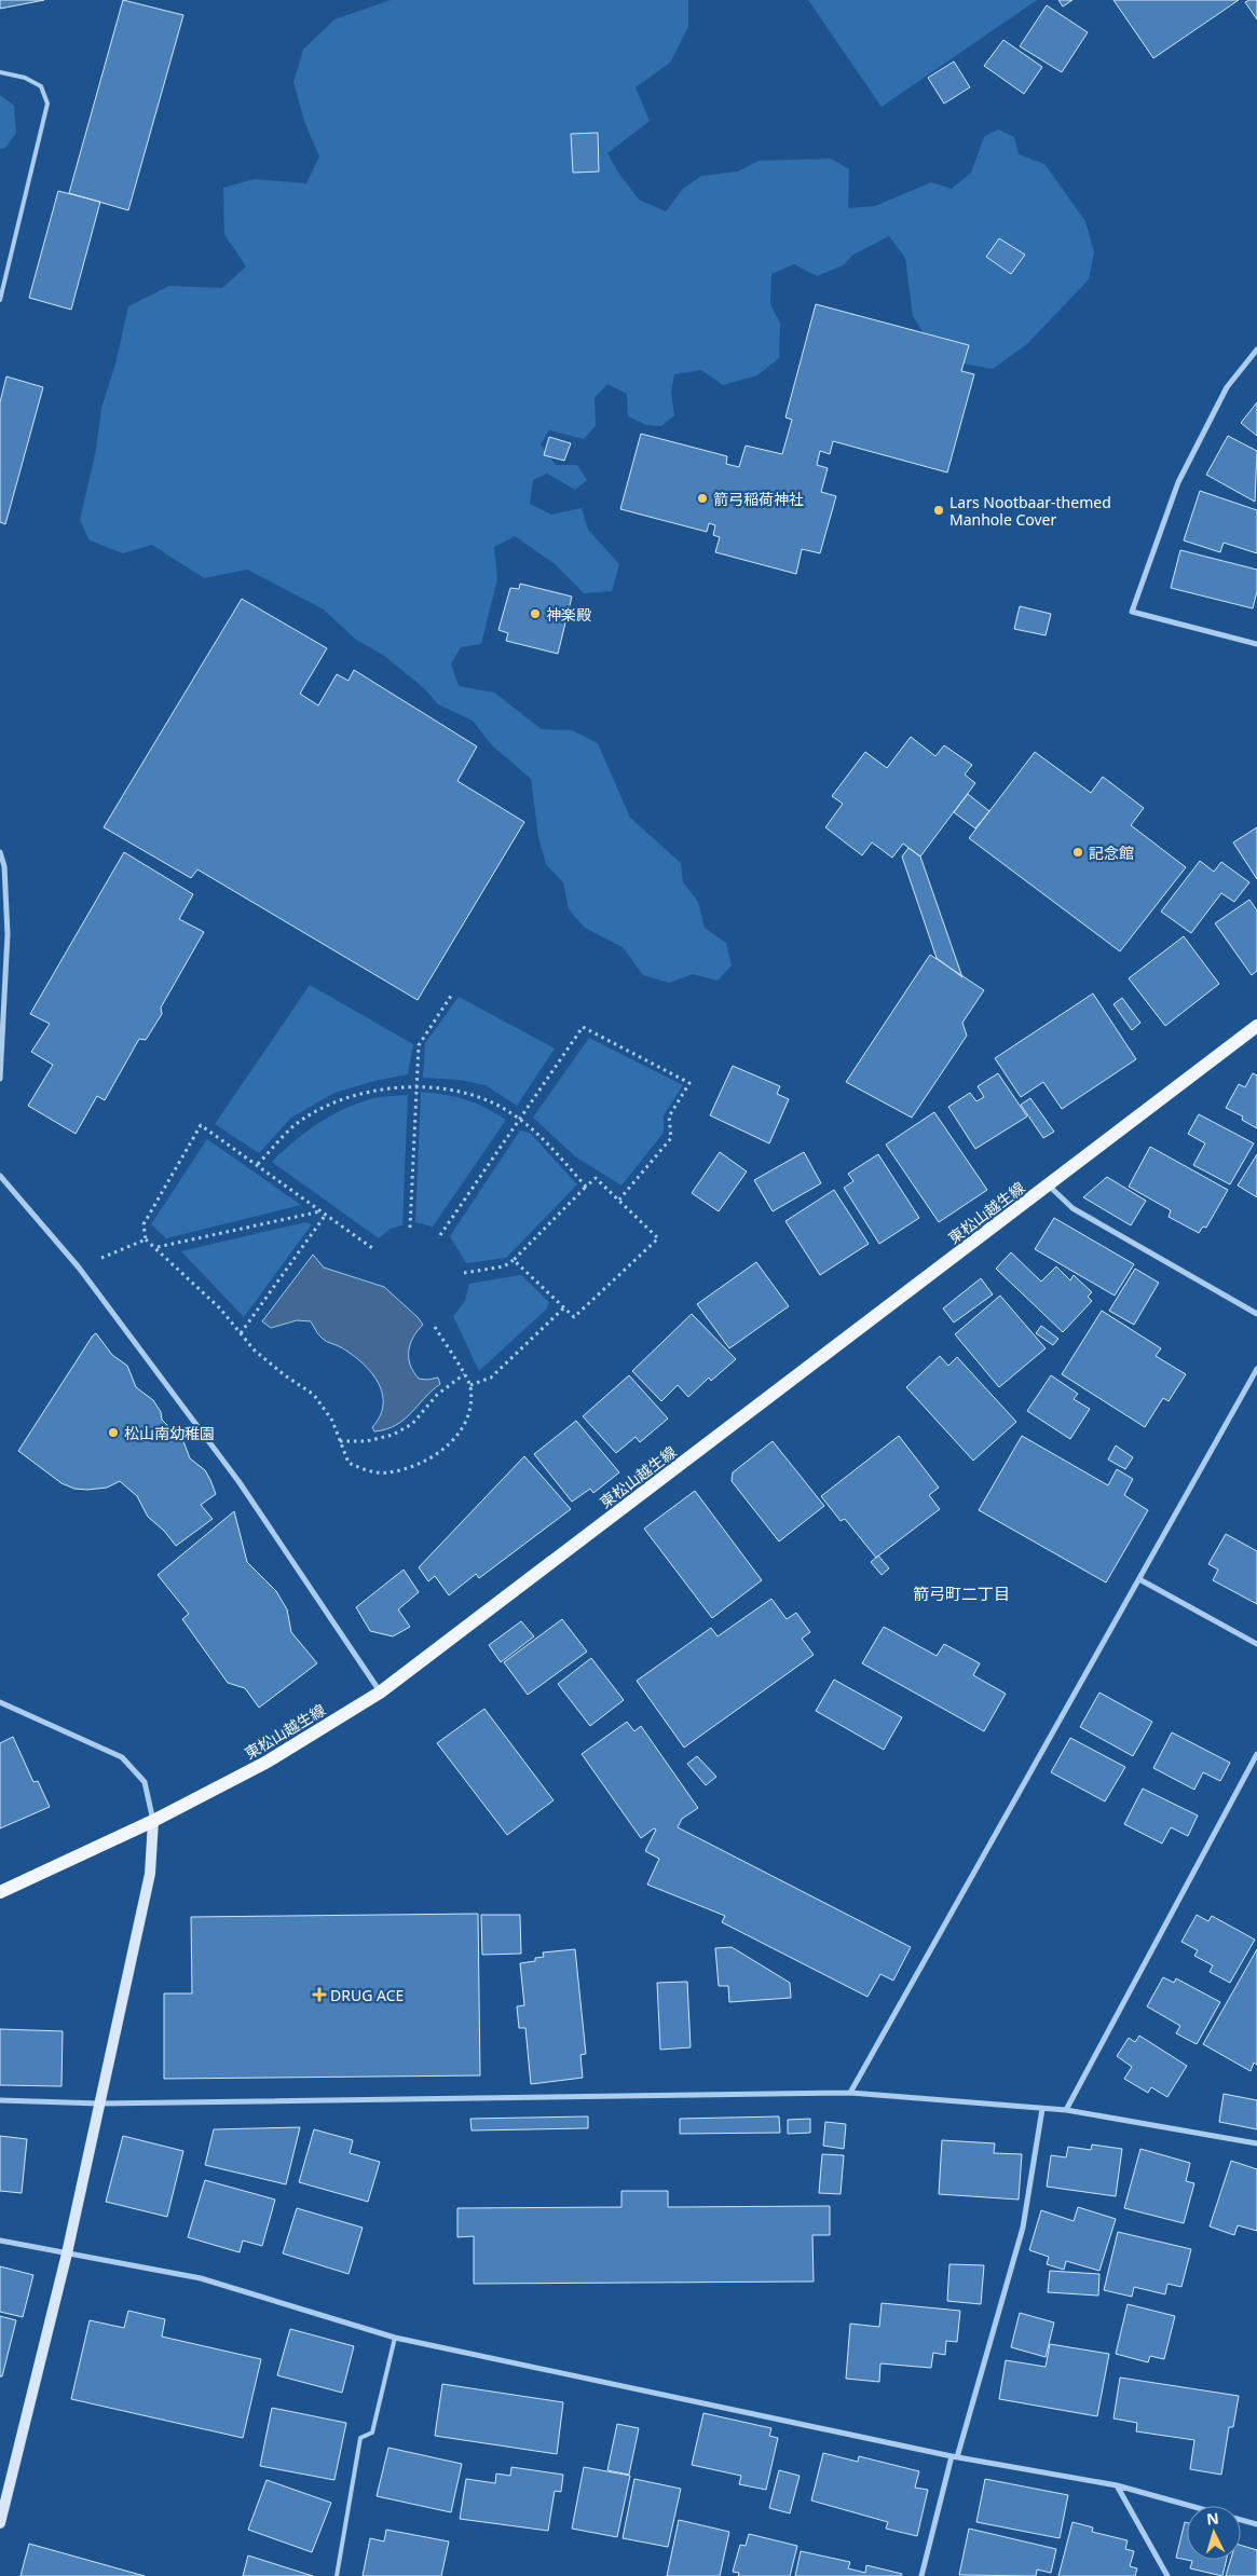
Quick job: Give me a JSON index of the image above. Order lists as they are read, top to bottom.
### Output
{
  "streets": {
    "main road": ["東松山越生線"]
  },
  "districts": ["箭弓町二丁目"],
  "places": {
    "other": [
      "箭弓稲荷神社",
      "Lars Nootbaar-themed Manhole Cover",
      "神楽殿",
      "記念館",
      "松山南幼稚園"
    ],
    "health": ["DRUG ACE"]
  },
  "north": "top"
}
